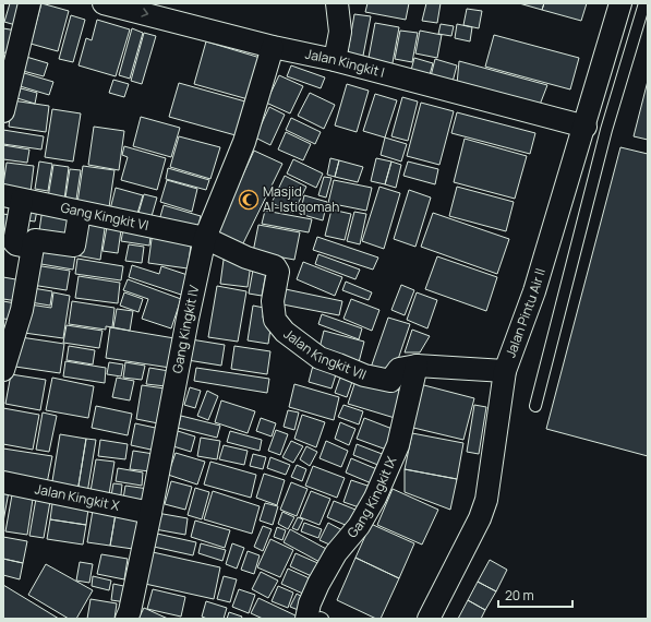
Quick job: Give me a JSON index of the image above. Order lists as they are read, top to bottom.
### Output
{
  "streets": {
    "street": [
      "Jalan Kingkit I",
      "Gang Kingkit VI",
      "Jalan Pintu Air II",
      "Gang Kingkit IV",
      "Jalan Kingkit VII",
      "Gang Kingkit IX",
      "Jalan Kingkit X"
    ]
  },
  "crossings": [
    ["Jalan Kingkit I", "Jalan Pintu Air II"],
    ["Jalan Kingkit I", "Gang Kingkit IV"],
    ["Gang Kingkit VI", "Gang Kingkit IV"],
    ["Gang Kingkit VI", "Jalan Kingkit VII"],
    ["Jalan Pintu Air II", "Jalan Kingkit VII"],
    ["Gang Kingkit IV", "Jalan Kingkit VII"],
    ["Gang Kingkit IV", "Jalan Kingkit X"],
    ["Jalan Kingkit VII", "Gang Kingkit IX"]
  ],
  "one_way": ["Jalan Kingkit I"],
  "places": {
    "mosque": ["Masjid Al-Istiqomah"]
  },
  "scale_bar": "20 m"
}
